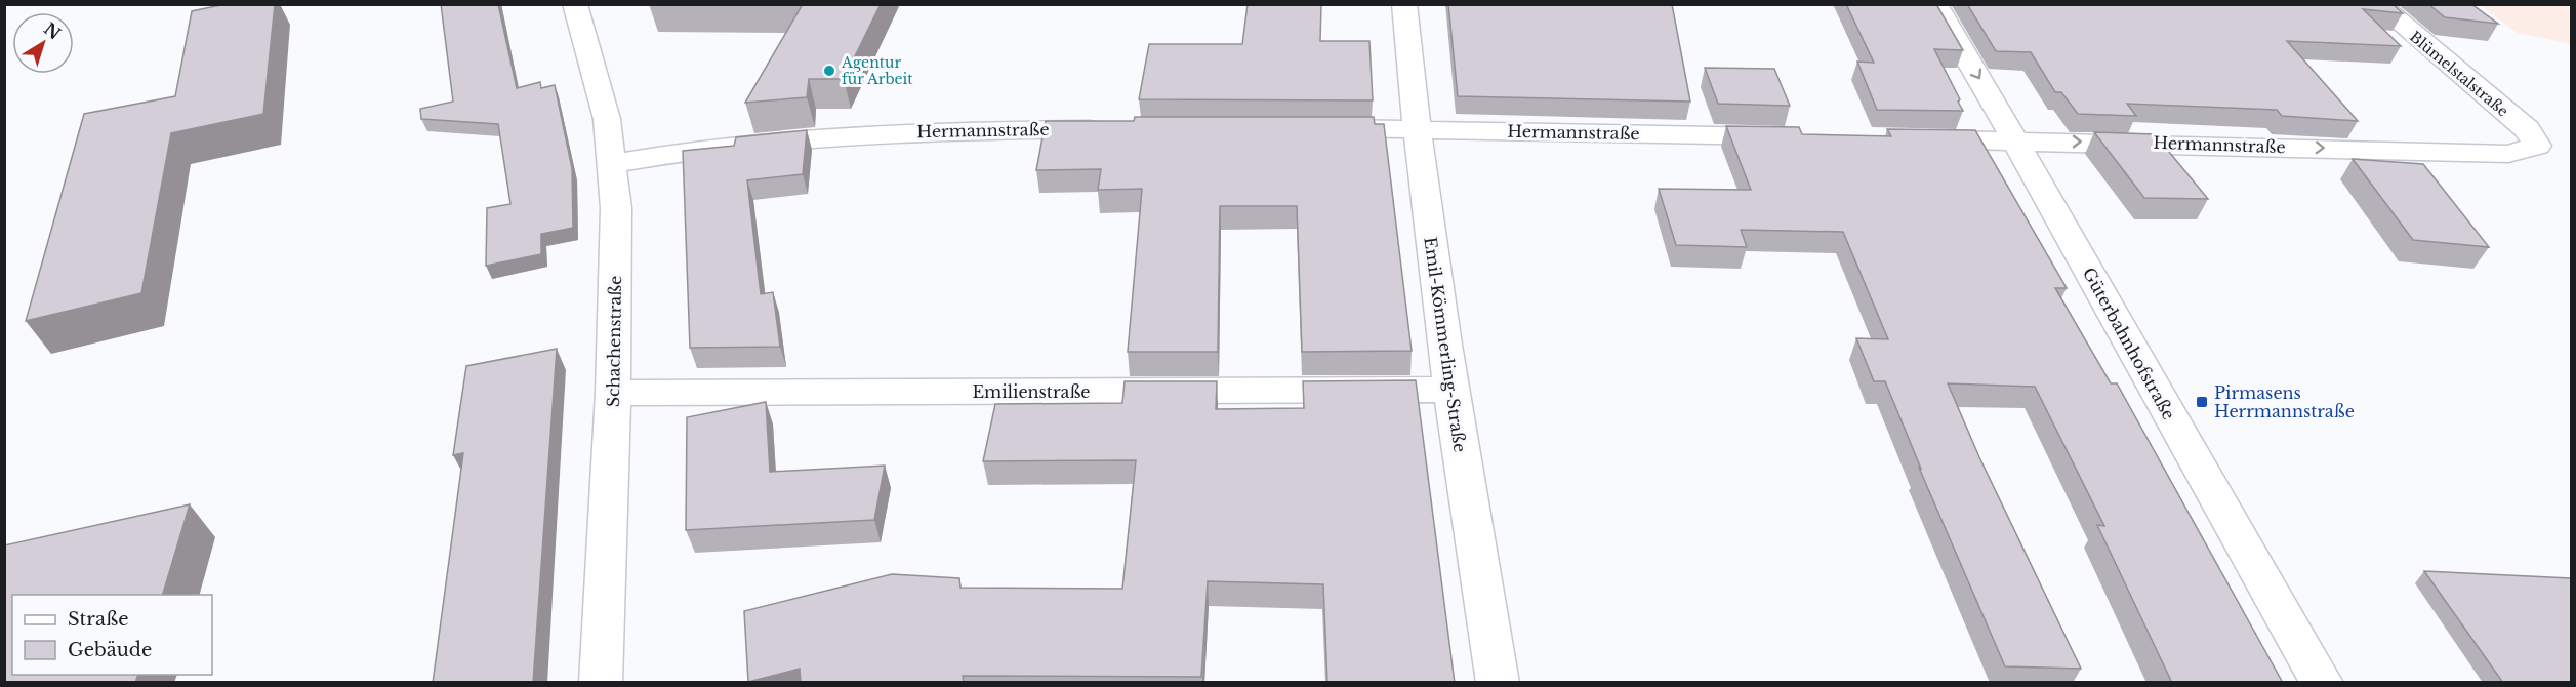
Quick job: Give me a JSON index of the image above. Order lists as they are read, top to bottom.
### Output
{
  "streets": {
    "street": [
      "Blümelstalstraße",
      "Hermannstraße",
      "Schachenstraße",
      "Güterbahnhofstraße",
      "Emil-Kömmerling-Straße",
      "Emilienstraße"
    ]
  },
  "crossings": [
    ["Blümelstalstraße", "Hermannstraße"],
    ["Hermannstraße", "Schachenstraße"],
    ["Hermannstraße", "Güterbahnhofstraße"],
    ["Hermannstraße", "Emil-Kömmerling-Straße"],
    ["Schachenstraße", "Emilienstraße"],
    ["Emil-Kömmerling-Straße", "Emilienstraße"]
  ],
  "places": {
    "other": ["Agentur für Arbeit"],
    "transit": ["Pirmasens Herrmannstraße"]
  },
  "legend": ["Straße", "Gebäude"],
  "north": "top right"
}
